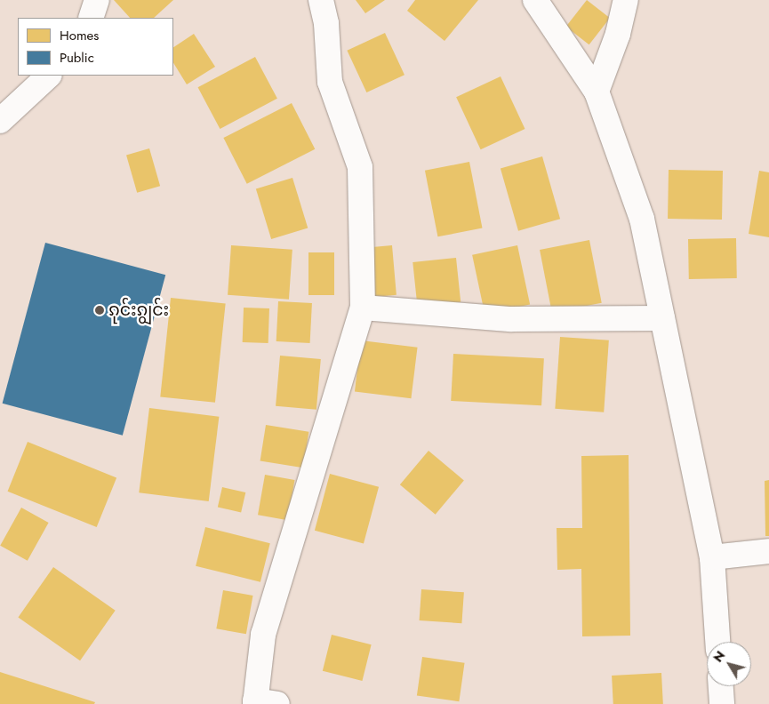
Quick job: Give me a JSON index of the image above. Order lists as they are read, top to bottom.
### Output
{
  "places": ["ၵုင်းၵျွင်း"],
  "legend": ["Homes", "Public"],
  "north": "top left"
}
